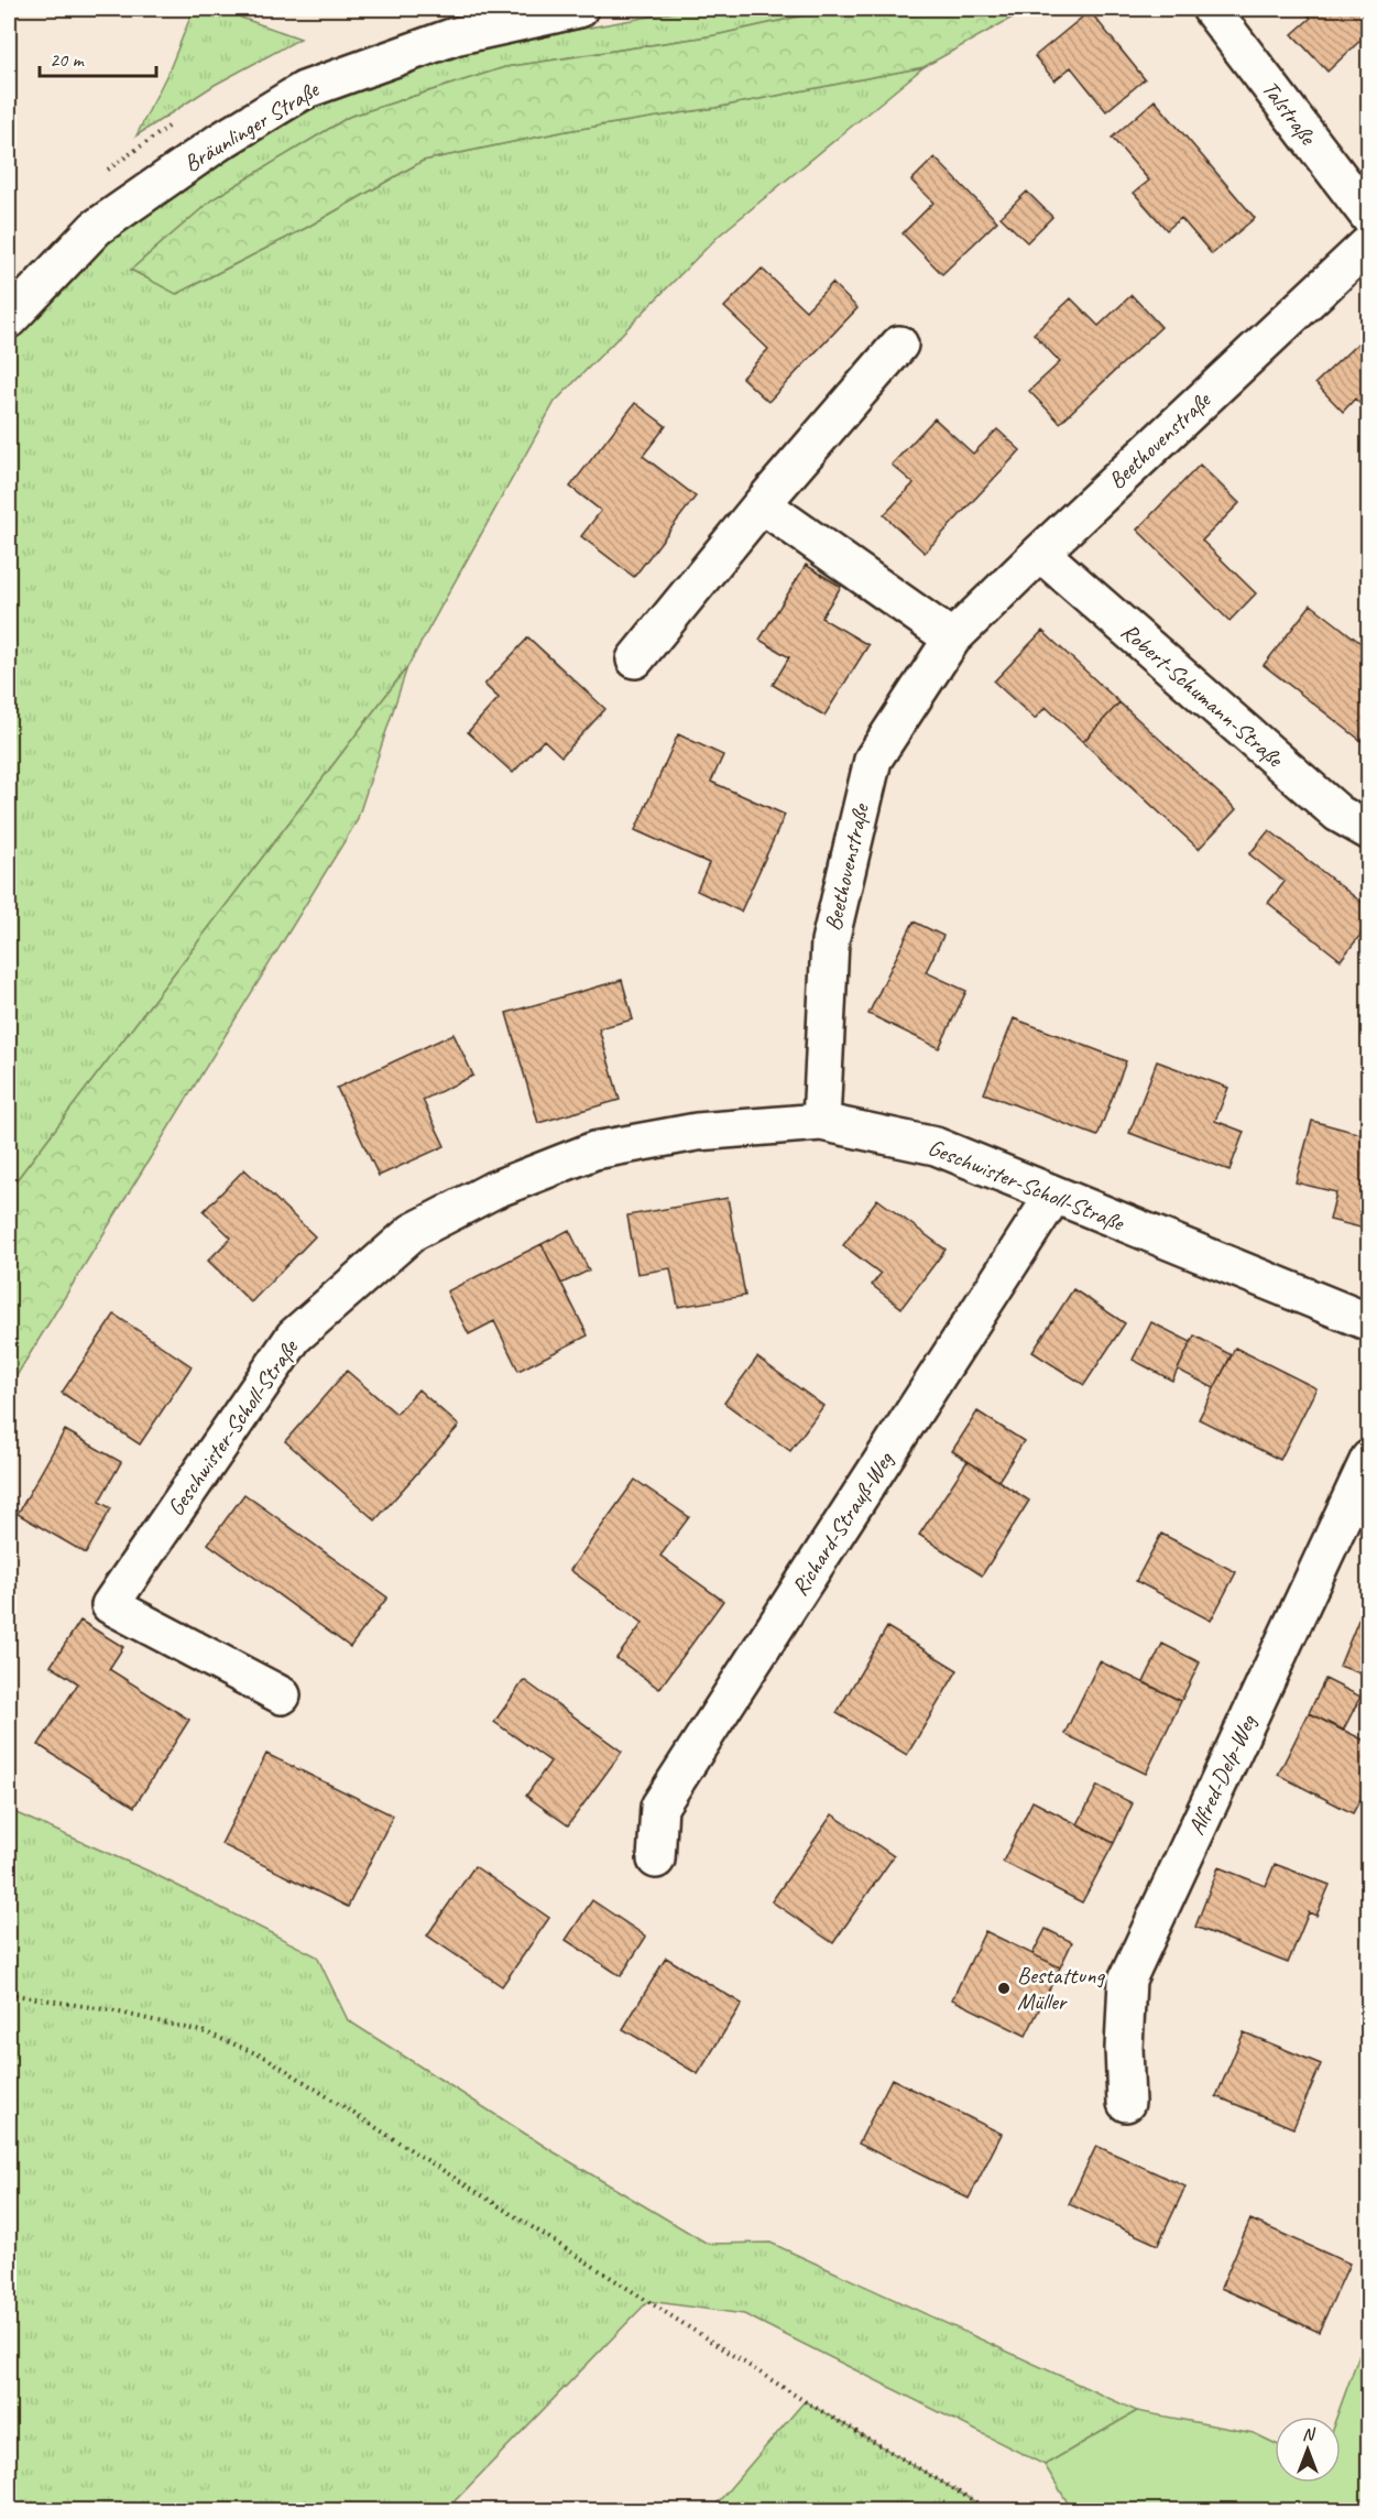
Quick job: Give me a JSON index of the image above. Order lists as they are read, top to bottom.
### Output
{
  "streets": {
    "street": [
      "Talstraße",
      "Bräunlinger Straße",
      "Beethovenstraße",
      "Robert-Schumann-Straße",
      "Geschwister-Scholl-Straße",
      "Richard-Strauß-Weg",
      "Alfred-Delp-Weg"
    ]
  },
  "crossings": [
    ["Beethovenstraße", "Robert-Schumann-Straße"],
    ["Beethovenstraße", "Geschwister-Scholl-Straße"],
    ["Geschwister-Scholl-Straße", "Richard-Strauß-Weg"]
  ],
  "places": ["Bestattung Müller"],
  "scale_bar": "20 m",
  "north": "top"
}
